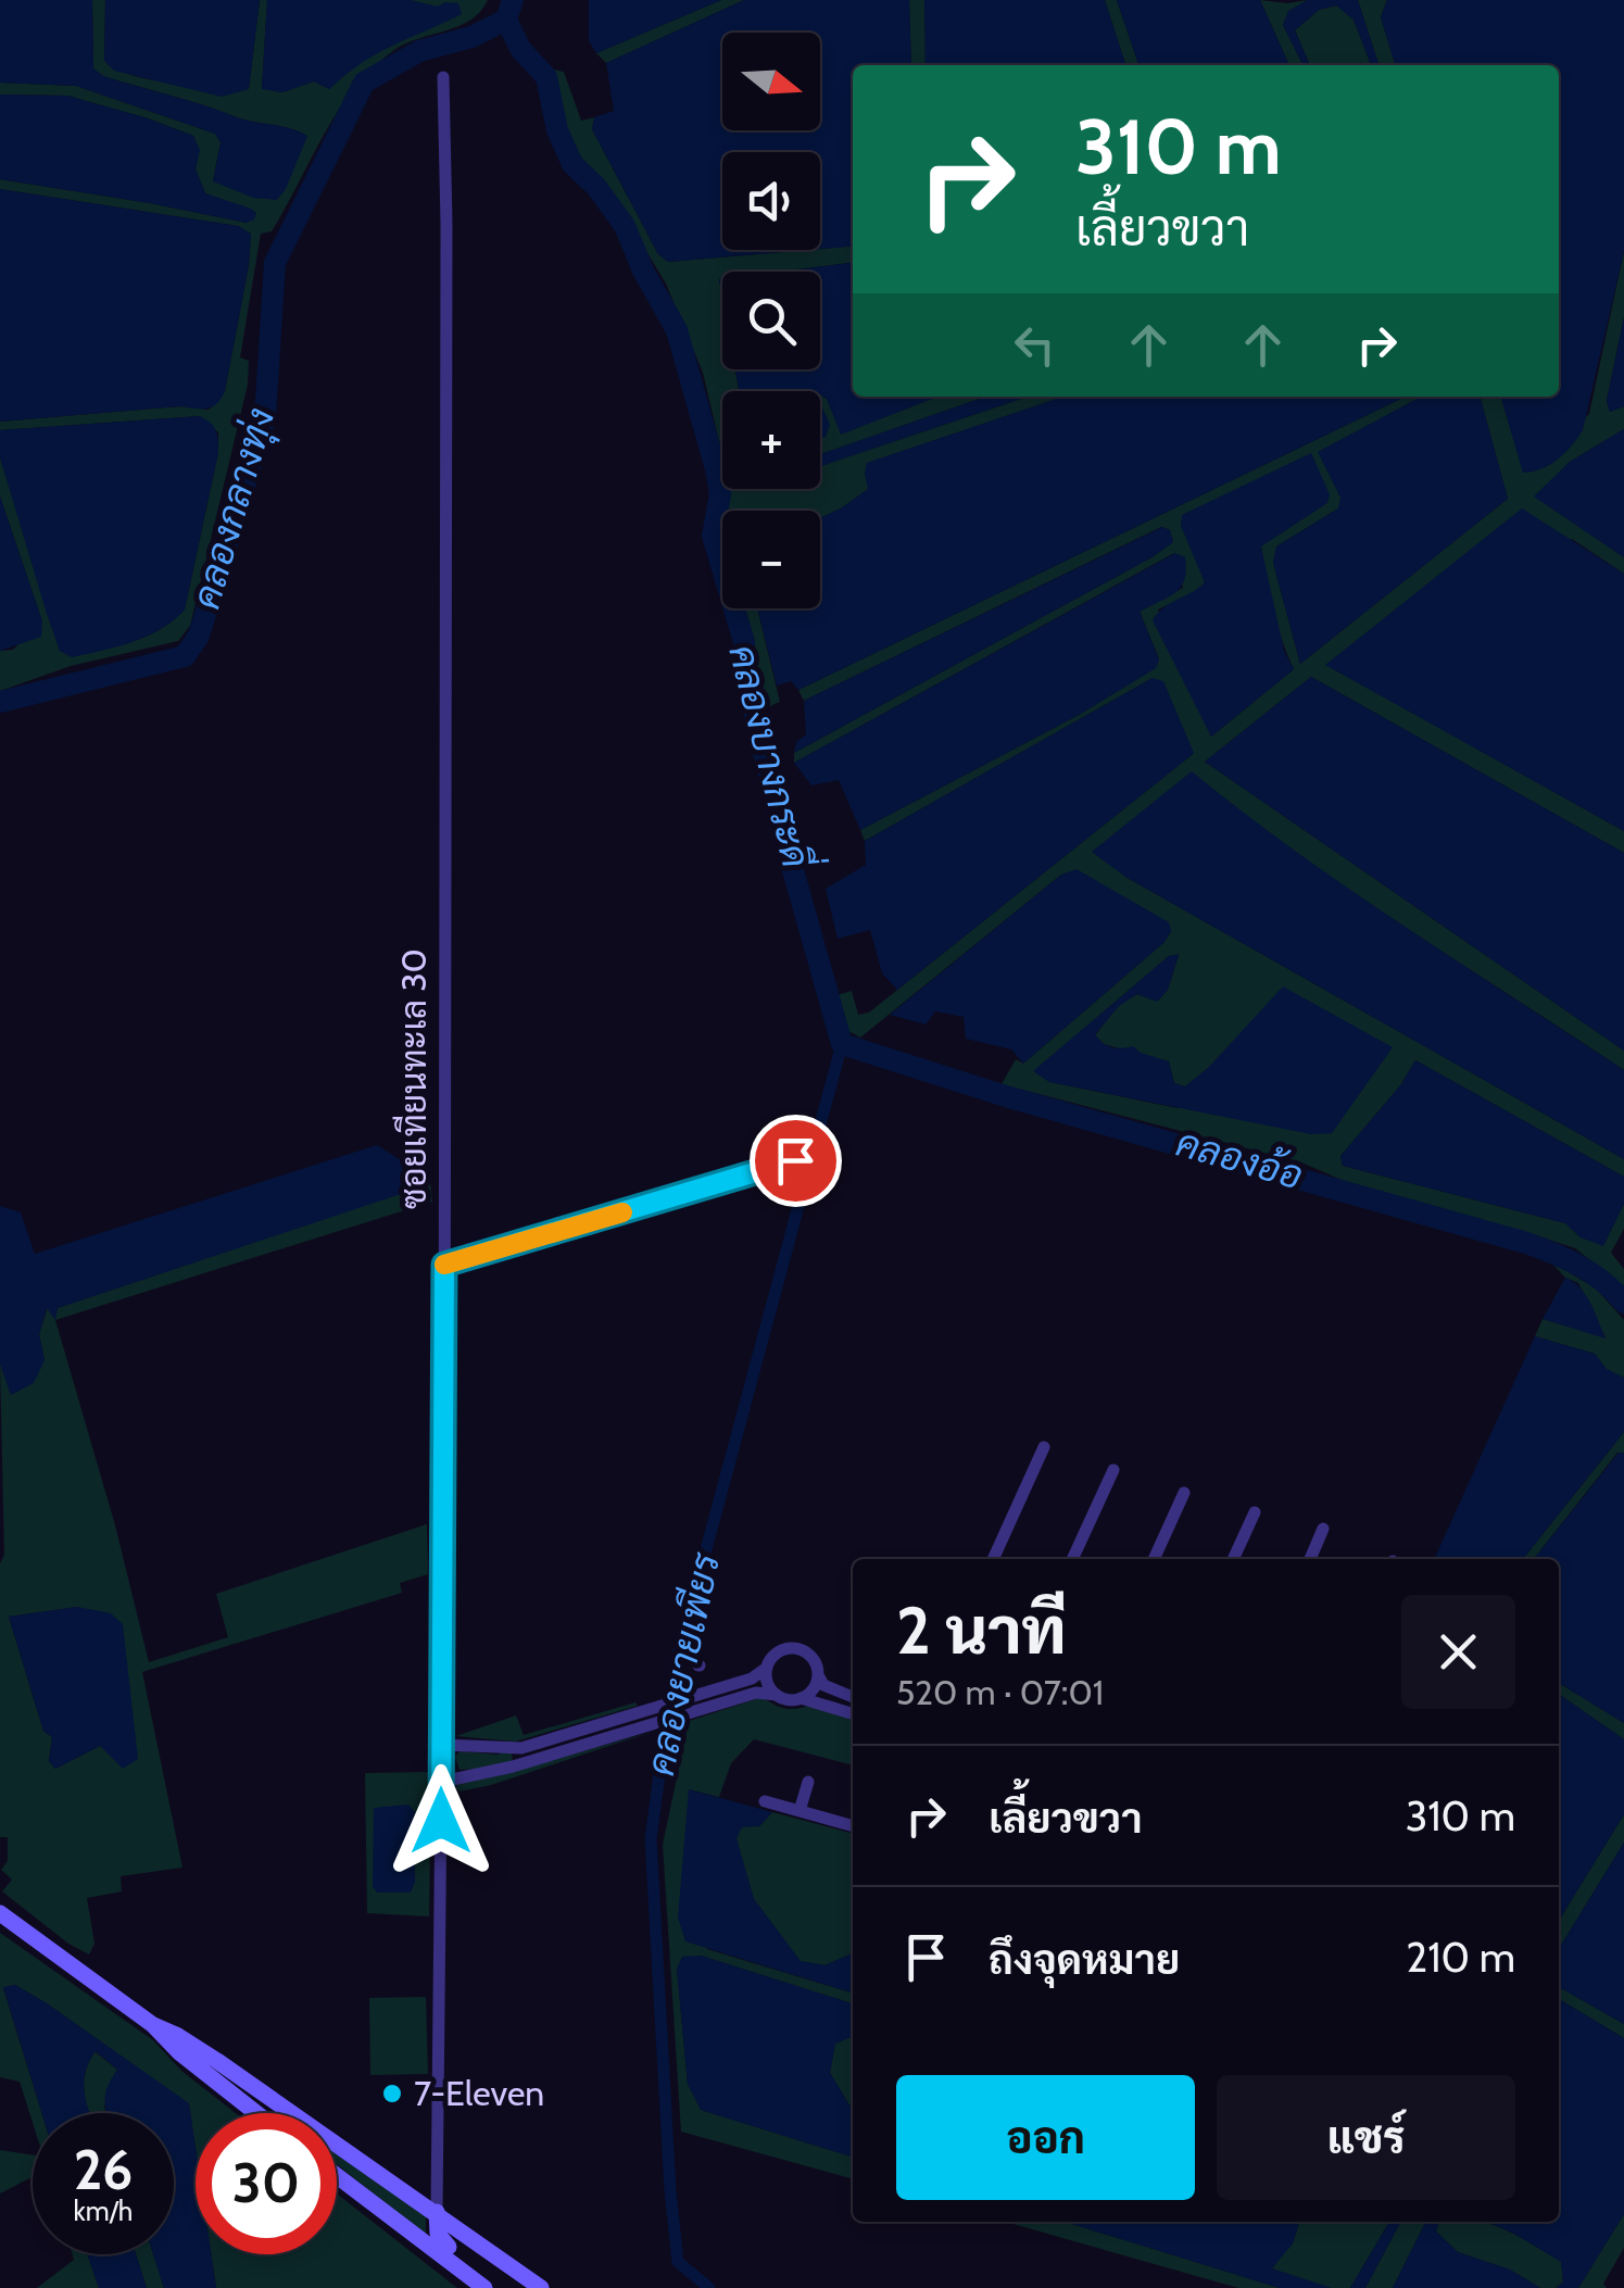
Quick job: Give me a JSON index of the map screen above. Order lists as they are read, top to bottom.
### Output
{
  "streets": {
    "street": ["ซอยเทียนทะเล 30"]
  },
  "water": [
    "คลองกลางทุ่ง",
    "คลองบางกระดี่",
    "คลองอ้อ",
    "คลองยายเพียร"
  ],
  "places": ["7-Eleven"],
  "north": "right",
  "page": {
    "map_buttons": ["+", "−"],
    "turn": ["310 m", "เลี้ยวขวา"],
    "heading": ["2 นาที", "520 m · 07:01"],
    "list": [
      {
        "name": "เลี้ยวขวา",
        "value": "310 m"
      },
      {
        "name": "ถึงจุดหมาย",
        "value": "210 m"
      }
    ],
    "buttons": ["ออก", "แชร์"],
    "speed": "26 km/h",
    "limit": "30"
  }
}
